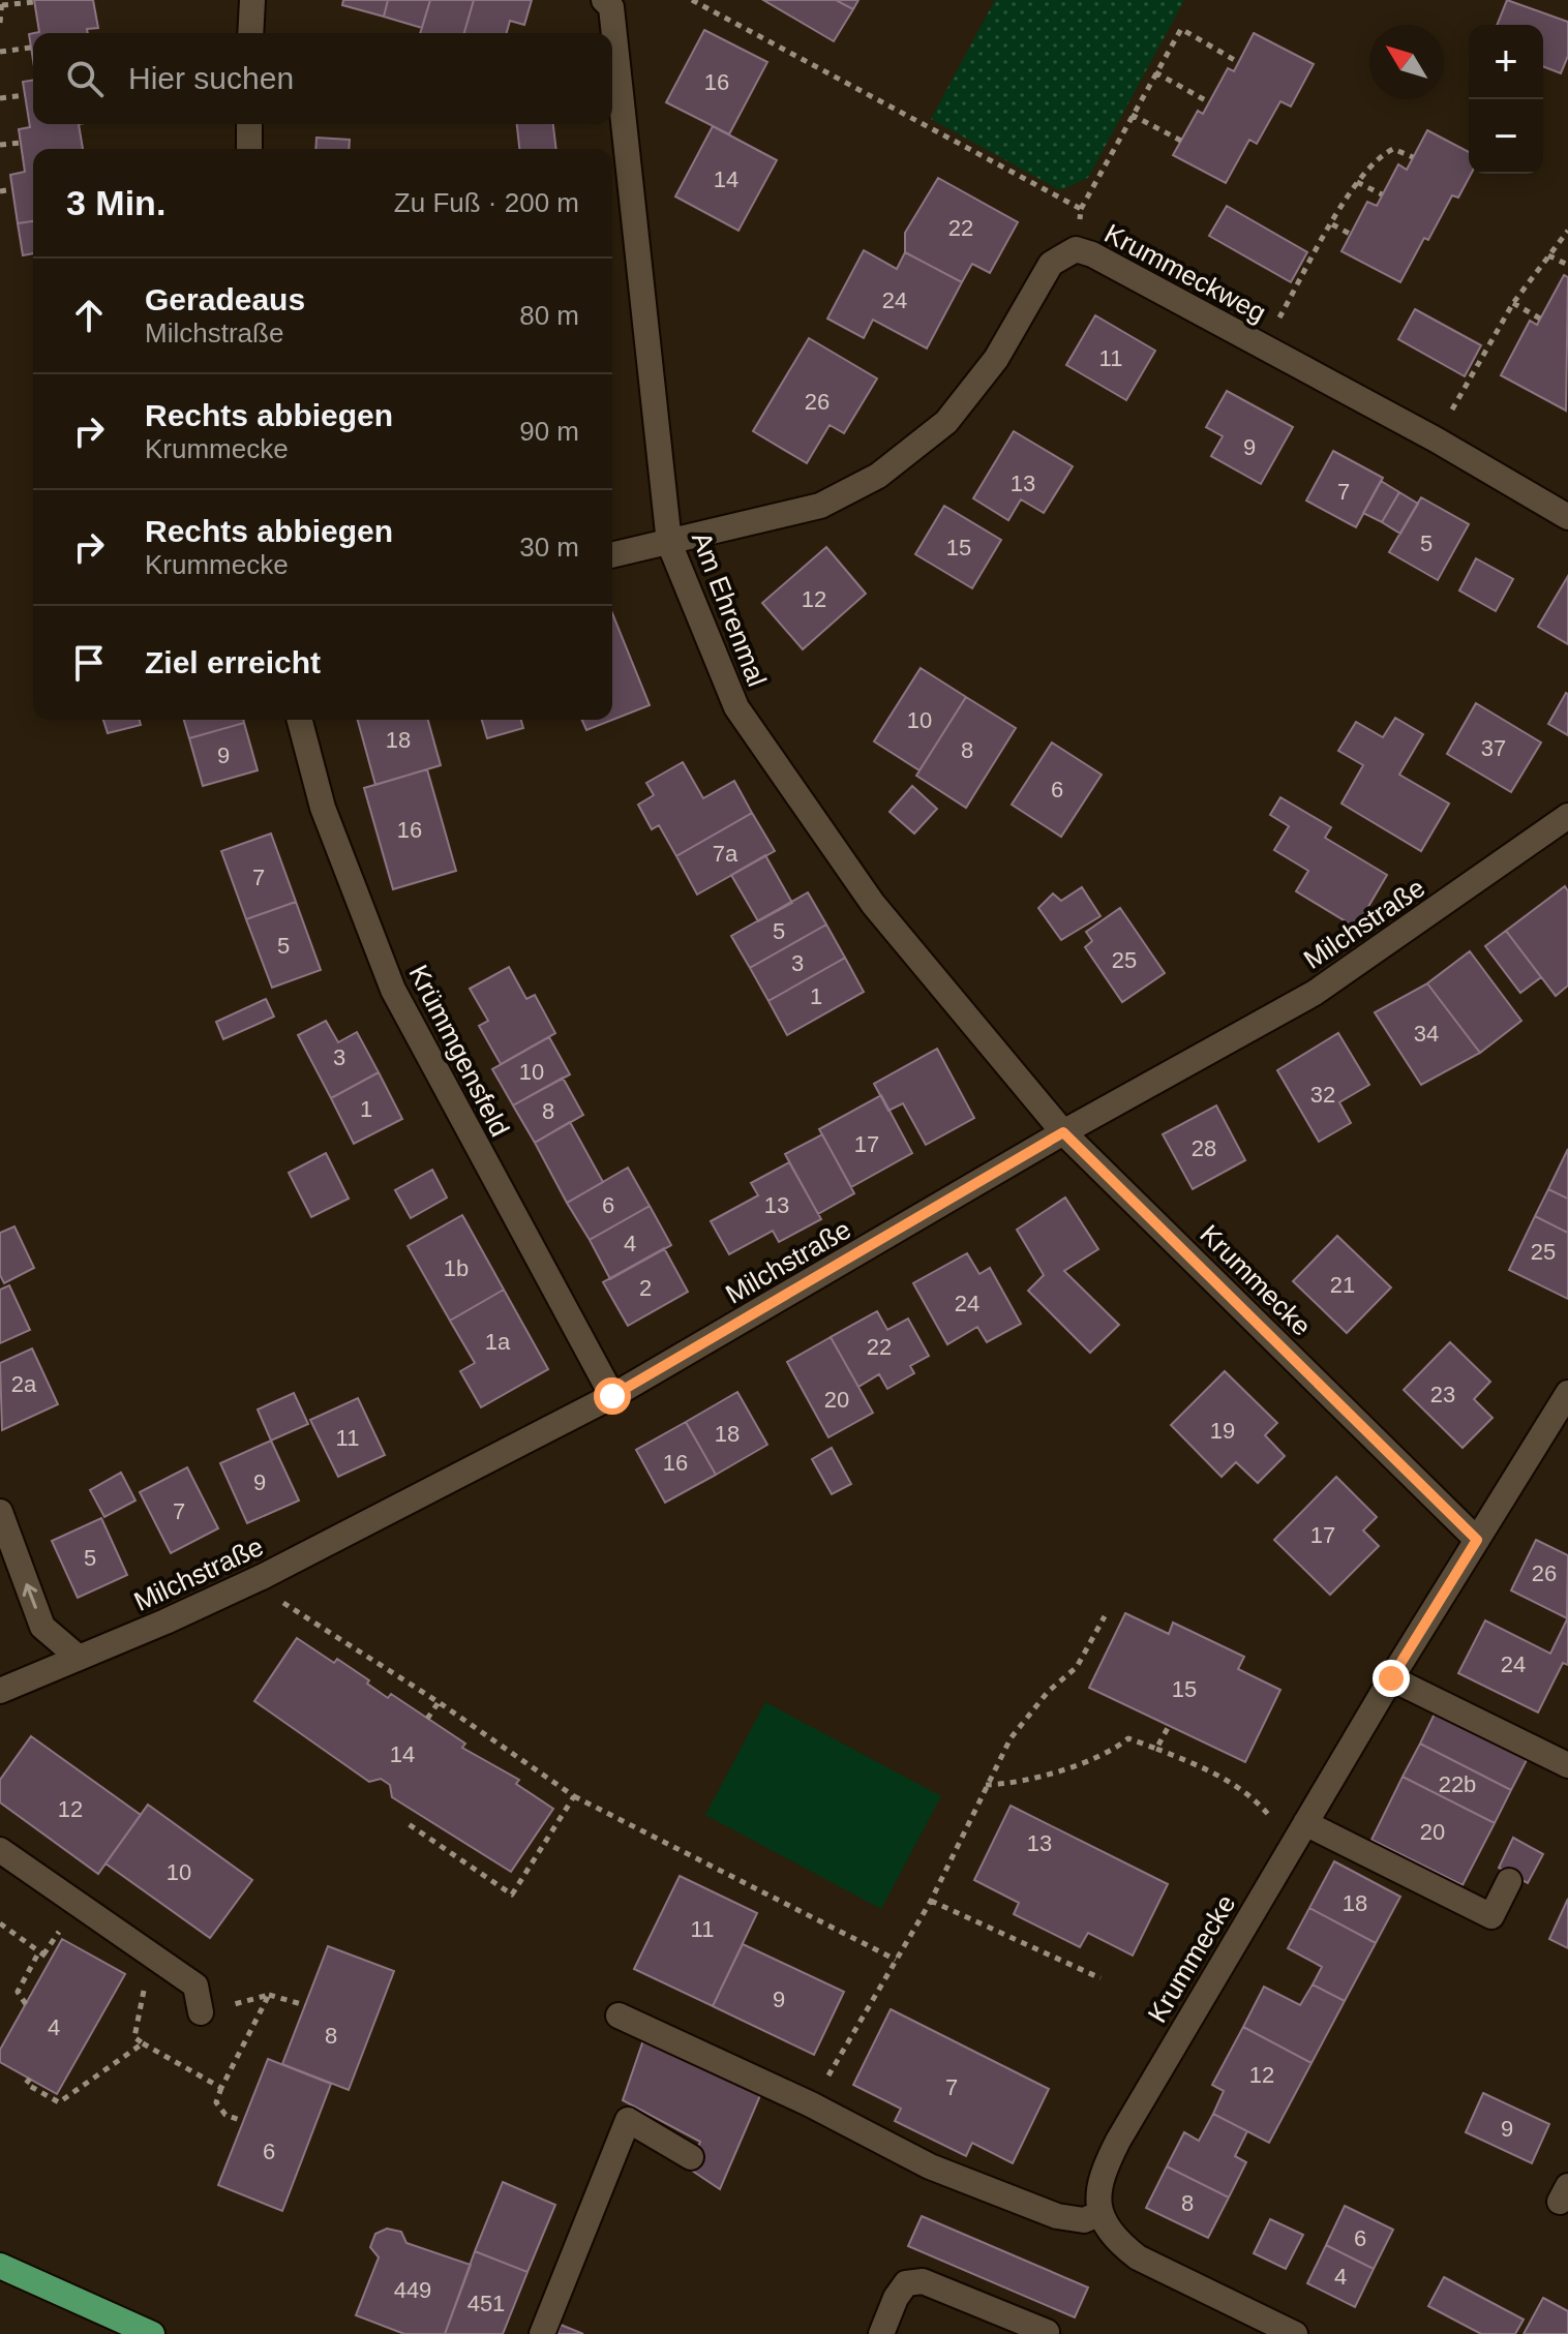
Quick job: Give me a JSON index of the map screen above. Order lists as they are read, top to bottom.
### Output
{
  "streets": {
    "street": [
      "Krummeckweg",
      "Am Ehrenmal",
      "Milchstraße",
      "Krümmgensfeld",
      "Krummecke"
    ]
  },
  "crossings": [
    ["Krummeckweg", "Am Ehrenmal"],
    ["Am Ehrenmal", "Milchstraße"],
    ["Am Ehrenmal", "Krummecke"],
    ["Milchstraße", "Krümmgensfeld"],
    ["Milchstraße", "Krummecke"]
  ],
  "house_numbers": [
    "16",
    "14",
    "22",
    "24",
    "11",
    "26",
    "9",
    "13",
    "7",
    "5",
    "15",
    "12",
    "10",
    "18",
    "37",
    "8",
    "9",
    "6",
    "16",
    "7a",
    "7",
    "5",
    "5",
    "25",
    "3",
    "1",
    "34",
    "3",
    "10",
    "32",
    "1",
    "8",
    "17",
    "28",
    "6",
    "13",
    "4",
    "25",
    "1b",
    "21",
    "2",
    "24",
    "1a",
    "22",
    "2a",
    "23",
    "20",
    "19",
    "18",
    "11",
    "16",
    "9",
    "7",
    "17",
    "5",
    "26",
    "24",
    "15",
    "14",
    "22b",
    "12",
    "20",
    "13",
    "10",
    "18",
    "11",
    "9",
    "4",
    "8",
    "12",
    "7",
    "9",
    "6",
    "8",
    "6",
    "4",
    "449",
    "451"
  ],
  "north": "top left",
  "page": {
    "map_buttons": ["+", "−"],
    "search": "Hier suchen",
    "heading": ["3 Min.", "Zu Fuß · 200 m"],
    "list": [
      ["Geradeaus", "Milchstraße", "80 m"],
      ["Rechts abbiegen", "Krummecke", "90 m"],
      ["Rechts abbiegen", "Krummecke", "30 m"],
      "Ziel erreicht"
    ]
  }
}
